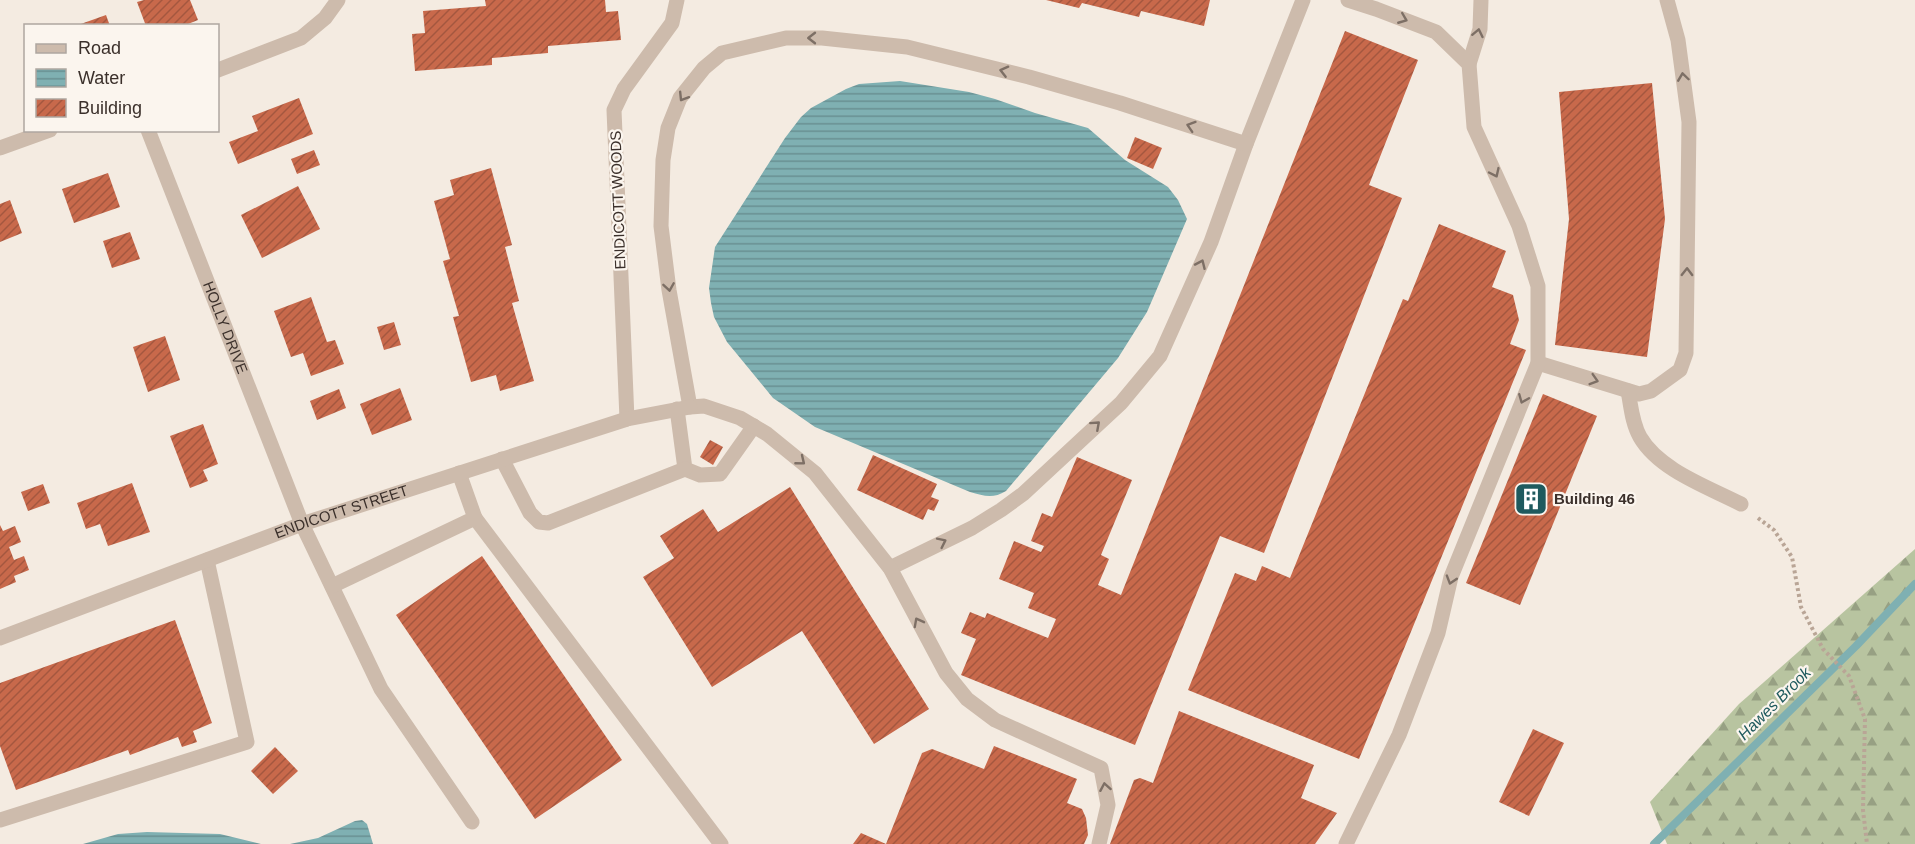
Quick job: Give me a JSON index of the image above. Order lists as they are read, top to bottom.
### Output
{
  "streets": {
    "street": ["ENDICOTT WOODS", "HOLLY DRIVE", "ENDICOTT STREET"]
  },
  "crossings": [
    ["ENDICOTT WOODS", "ENDICOTT STREET"],
    ["HOLLY DRIVE", "ENDICOTT STREET"]
  ],
  "water": ["Hawes Brook"],
  "places": {
    "building": ["Building 46"]
  },
  "legend": ["Road", "Water", "Building"]
}
